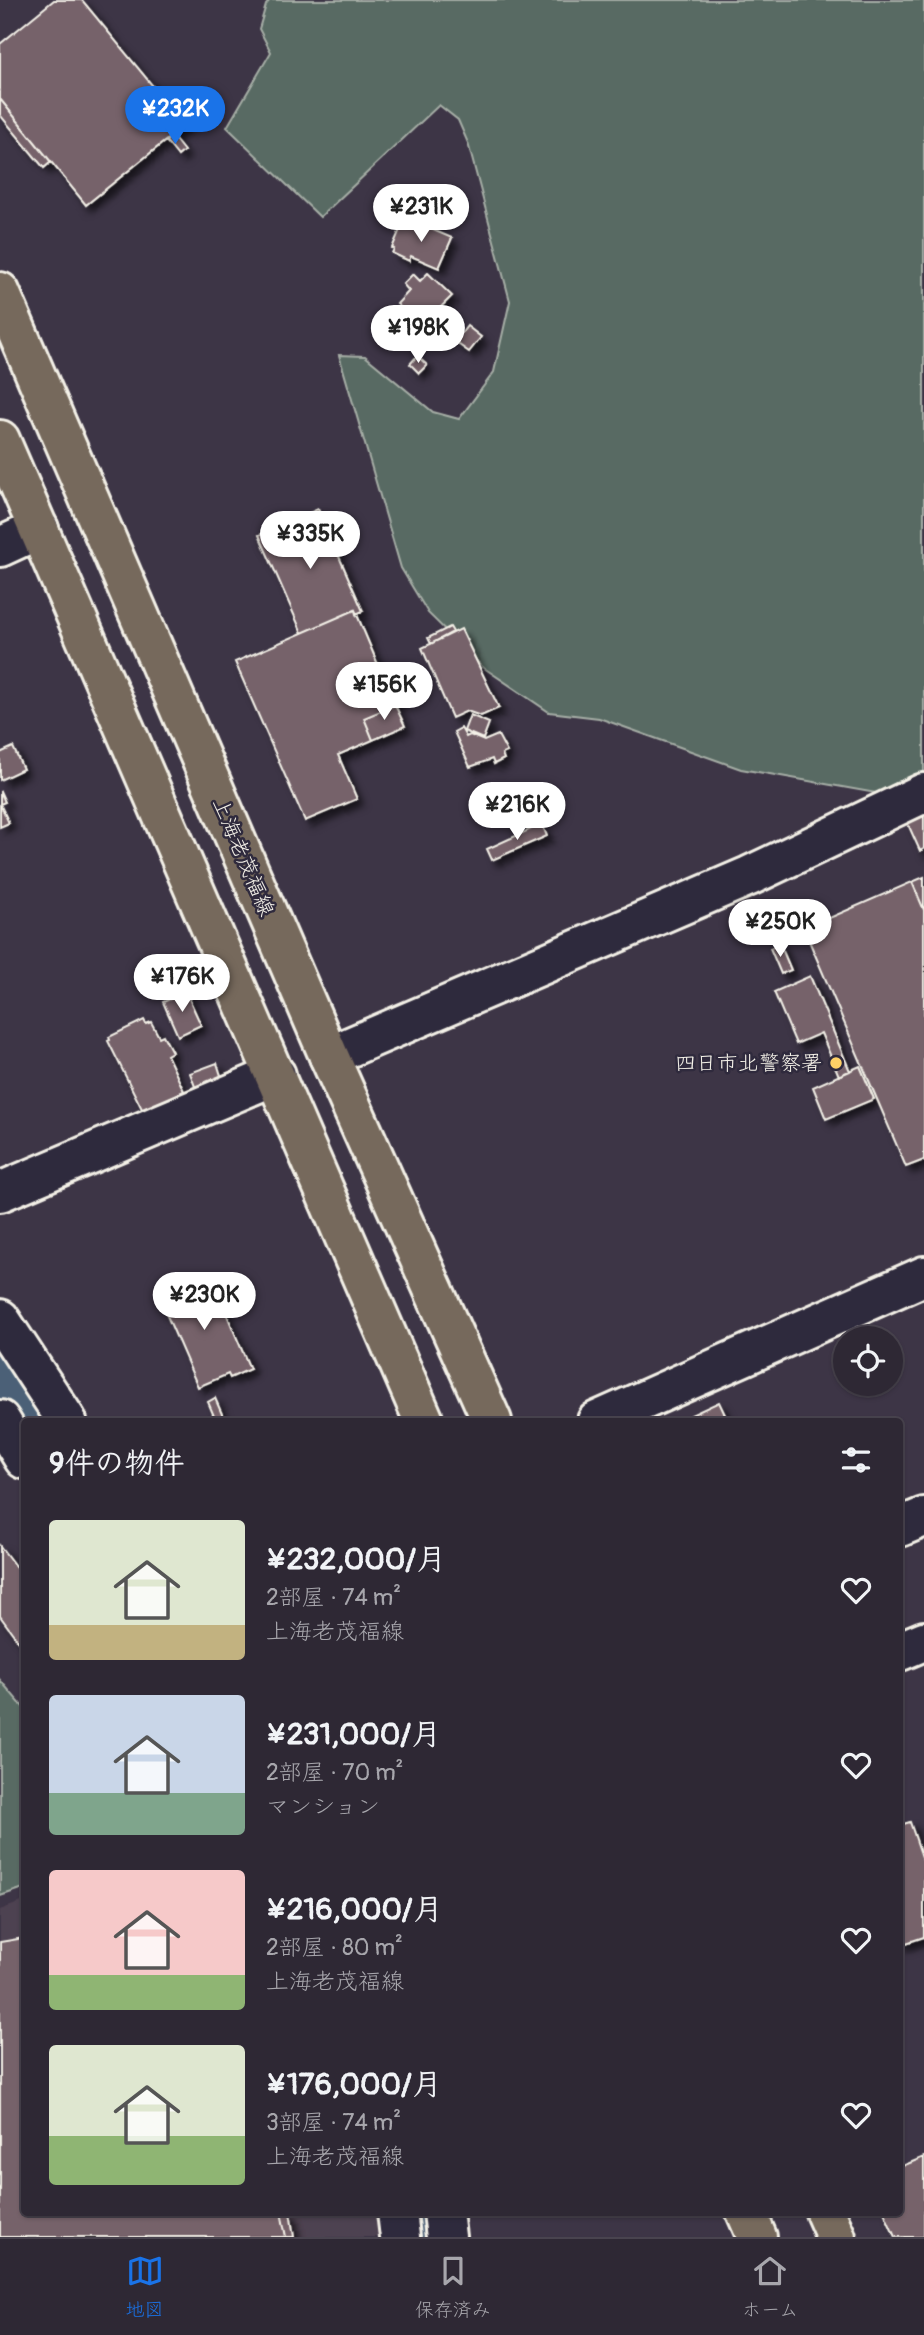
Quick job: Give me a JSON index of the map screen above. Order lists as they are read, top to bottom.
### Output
{
  "streets": {
    "main road": ["上海老茂福線"]
  },
  "places": ["四日市北警察署"],
  "page": {
    "price": [
      "¥232K",
      "¥231K",
      "¥198K",
      "¥335K",
      "¥156K",
      "¥216K",
      "¥250K",
      "¥176K",
      "¥230K"
    ],
    "heading": "9件の物件",
    "list": [
      {
        "name": "¥232,000/月",
        "note": "2部屋 · 74 m² · 上海老茂福線"
      },
      {
        "name": "¥231,000/月",
        "note": "2部屋 · 70 m² · マンション"
      },
      {
        "name": "¥216,000/月",
        "note": "2部屋 · 80 m² · 上海老茂福線"
      },
      {
        "name": "¥176,000/月",
        "note": "3部屋 · 74 m² · 上海老茂福線"
      }
    ],
    "tabs": ["地図", "保存済み", "ホーム"]
  }
}
